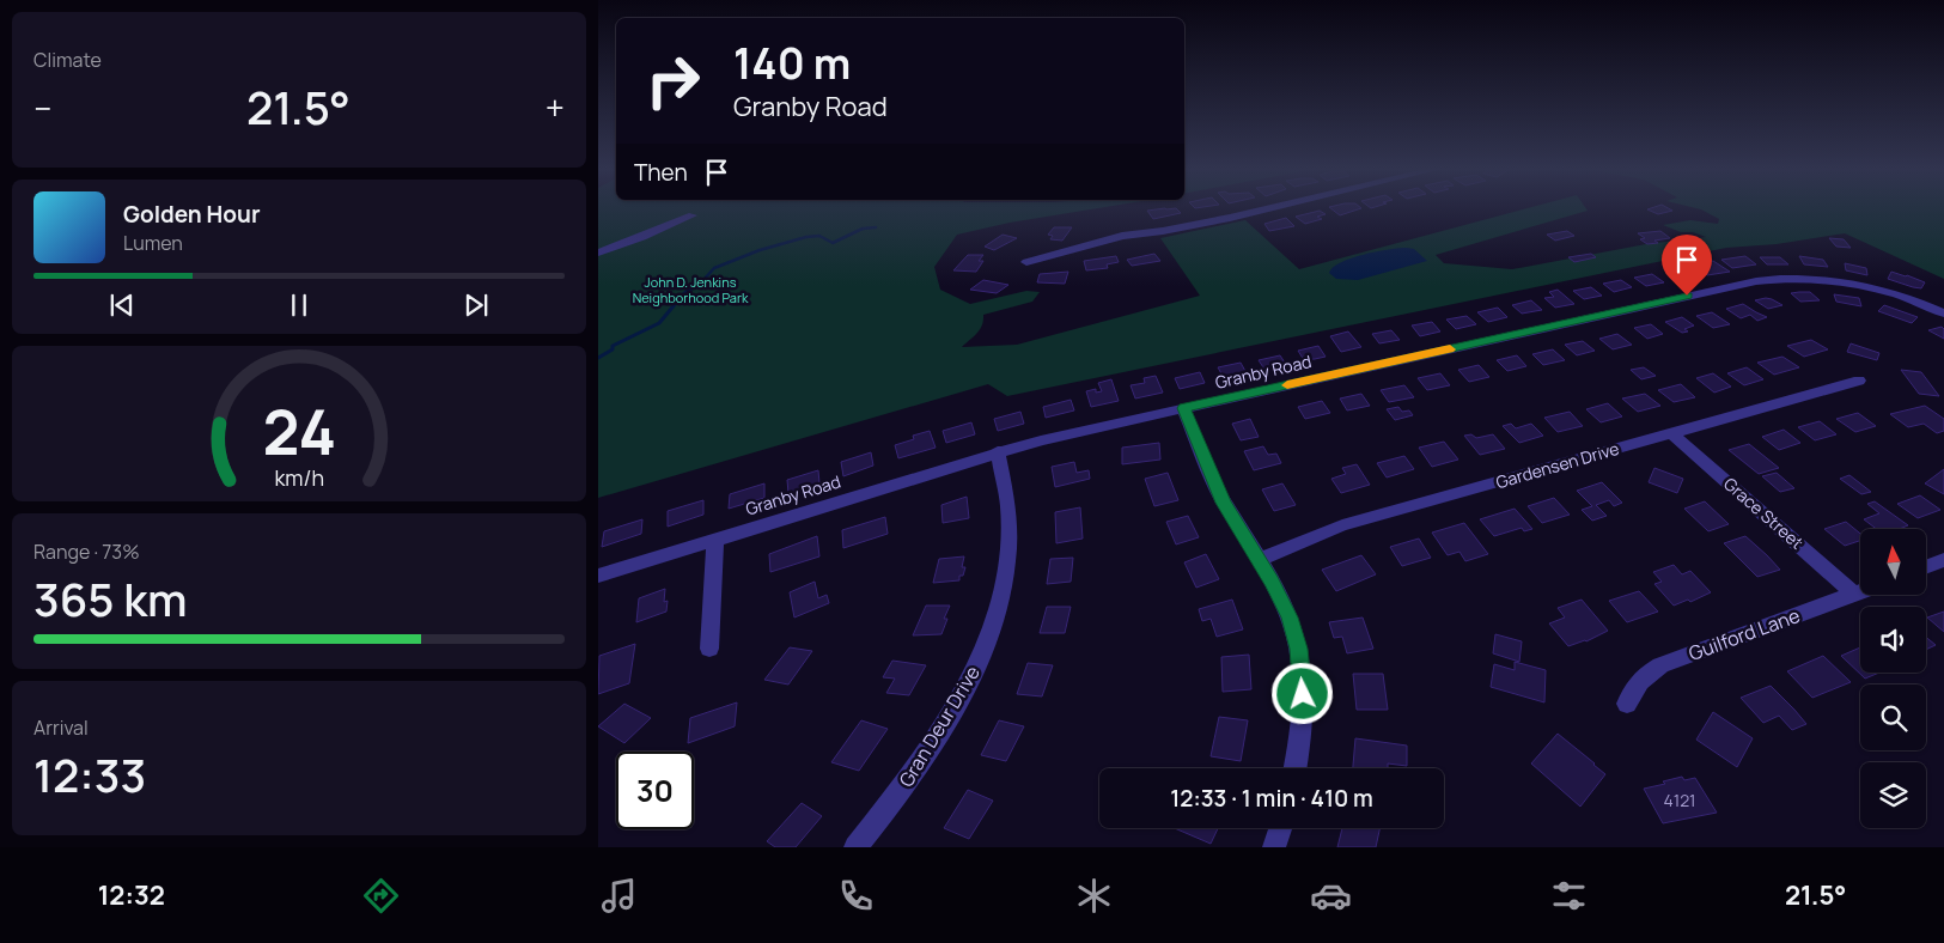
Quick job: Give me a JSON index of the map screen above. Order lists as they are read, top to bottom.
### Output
{
  "streets": {
    "street": [
      "Granby Road",
      "Gardensen Drive",
      "Grace Street",
      "Guilford Lane",
      "Gran Deur Drive"
    ]
  },
  "crossings": [
    ["Granby Road", "Gran Deur Drive"],
    ["Gardensen Drive", "Grace Street"],
    ["Grace Street", "Guilford Lane"]
  ],
  "parks": ["John D. Jenkins Neighborhood Park"],
  "house_numbers": ["4121"],
  "north": "top",
  "page": {
    "tile": [
      "Climate",
      ["Range · 73%", "365 km"],
      ["Arrival", "12:33"]
    ],
    "turn": ["140 m", "Granby Road"],
    "heat": ["−", "21.5°", "+"],
    "then": "Then",
    "song": ["Golden Hour", "Lumen"],
    "limit": "30",
    "trip": "12:33 · 1 min · 410 m",
    "tabs": ["12:32", "21.5°"],
    "gauge": ["24", "km/h"]
  }
}
